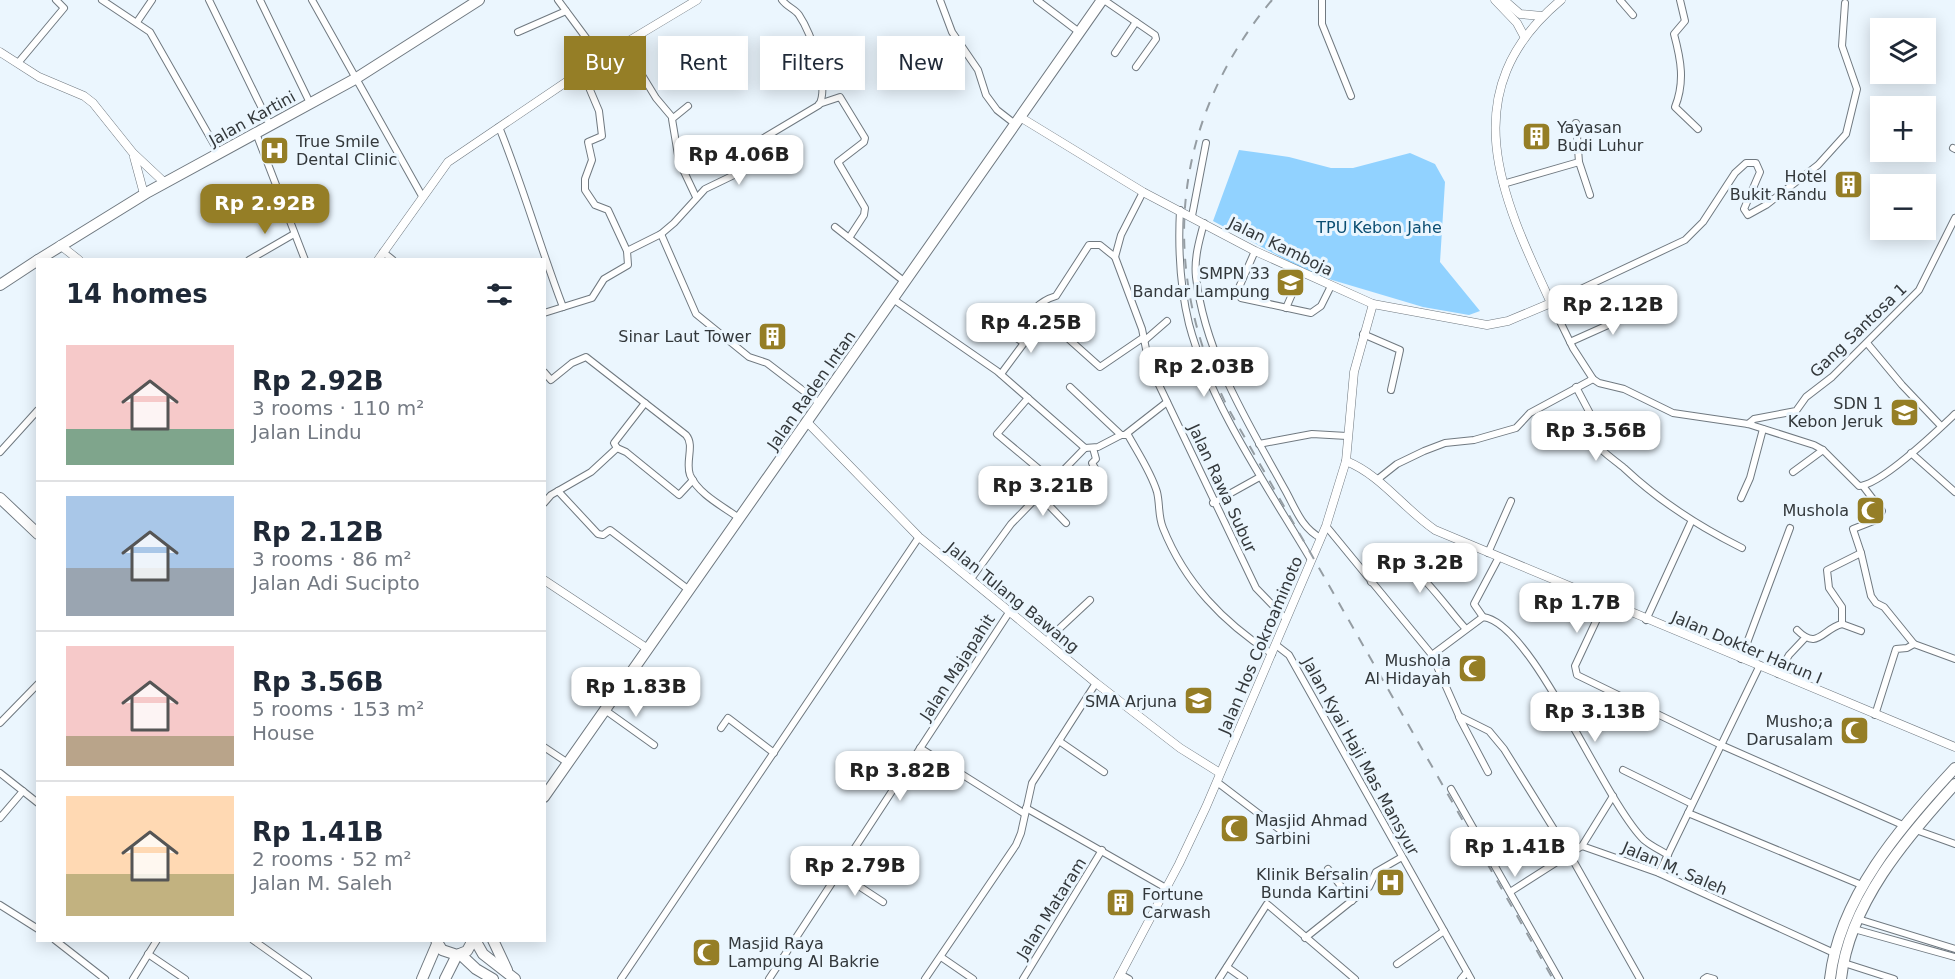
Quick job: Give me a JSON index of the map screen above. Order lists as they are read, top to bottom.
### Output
{
  "streets": {
    "main road": ["Jalan Kartini", "Jalan Raden Intan"],
    "street": [
      "Jalan Kamboja",
      "Gang Santosa 1",
      "Jalan Rawa Subur",
      "Jalan Tulang Bawang",
      "Jalan Hos Cokroaminoto",
      "Jalan Dokter Harun I",
      "Jalan Majapahit",
      "Jalan Kyai Haji Mas Mansyur",
      "Jalan M. Saleh",
      "Jalan Mataram"
    ]
  },
  "crossings": [
    ["Jalan Kamboja", "Jalan Raden Intan"],
    ["Jalan Kamboja", "Jalan Hos Cokroaminoto"],
    ["Jalan Raden Intan", "Jalan Tulang Bawang"],
    ["Jalan Rawa Subur", "Jalan Hos Cokroaminoto"],
    ["Jalan Tulang Bawang", "Jalan Hos Cokroaminoto"],
    ["Jalan Tulang Bawang", "Jalan Majapahit"],
    ["Jalan Hos Cokroaminoto", "Jalan Dokter Harun I"],
    ["Jalan Hos Cokroaminoto", "Jalan Kyai Haji Mas Mansyur"]
  ],
  "parks": ["TPU Kebon Jahe"],
  "places": {
    "building": [
      "Yayasan Budi Luhur",
      "Hotel Bukit Randu",
      "Sinar Laut Tower",
      "Fortune Carwash"
    ],
    "hospital": ["True Smile Dental Clinic", "Klinik Bersalin Bunda Kartini"],
    "school or university": ["SMPN 33 Bandar Lampung", "SDN 1 Kebon Jeruk", "SMA Arjuna"],
    "mosque": [
      "Mushola",
      "Mushola Al Hidayah",
      "Musho;a Darusalam",
      "Masjid Ahmad Sarbini",
      "Masjid Raya Lampung Al Bakrie"
    ]
  },
  "page": {
    "map_buttons": ["+", "−"],
    "chip": [
      "Buy",
      "Rent",
      "Filters",
      "New"
    ],
    "price": [
      "Rp 4.06B",
      "Rp 2.92B",
      "Rp 2.12B",
      "Rp 4.25B",
      "Rp 2.03B",
      "Rp 3.56B",
      "Rp 3.21B",
      "Rp 3.2B",
      "Rp 1.7B",
      "Rp 1.83B",
      "Rp 3.13B",
      "Rp 3.82B",
      "Rp 1.41B",
      "Rp 2.79B"
    ],
    "heading": "14 homes",
    "list": [
      {
        "name": "Rp 2.92B",
        "note": "3 rooms · 110 m² · Jalan Lindu"
      },
      {
        "name": "Rp 2.12B",
        "note": "3 rooms · 86 m² · Jalan Adi Sucipto"
      },
      {
        "name": "Rp 3.56B",
        "note": "5 rooms · 153 m² · House"
      },
      {
        "name": "Rp 1.41B",
        "note": "2 rooms · 52 m² · Jalan M. Saleh"
      }
    ]
  }
}
